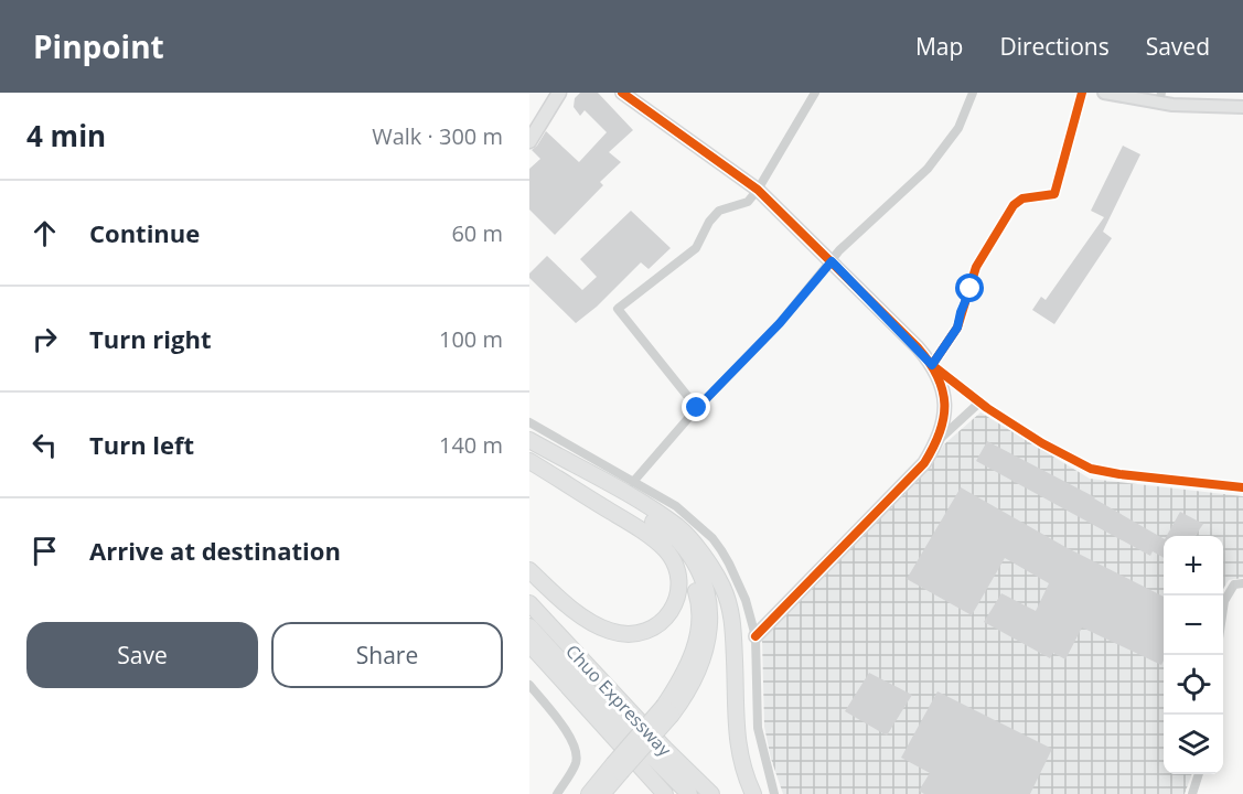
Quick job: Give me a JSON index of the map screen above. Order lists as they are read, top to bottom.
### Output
{
  "streets": {
    "highway": ["Chuo Expressway"]
  },
  "page": {
    "header": "Pinpoint",
    "nav": ["Map", "Directions", "Saved"],
    "heading": ["4 min", "Walk · 300 m"],
    "list": [
      ["Continue", "60 m"],
      ["Turn right", "100 m"],
      ["Turn left", "140 m"],
      "Arrive at destination"
    ],
    "map_buttons": ["+", "−"],
    "buttons": ["Save", "Share"]
  }
}
